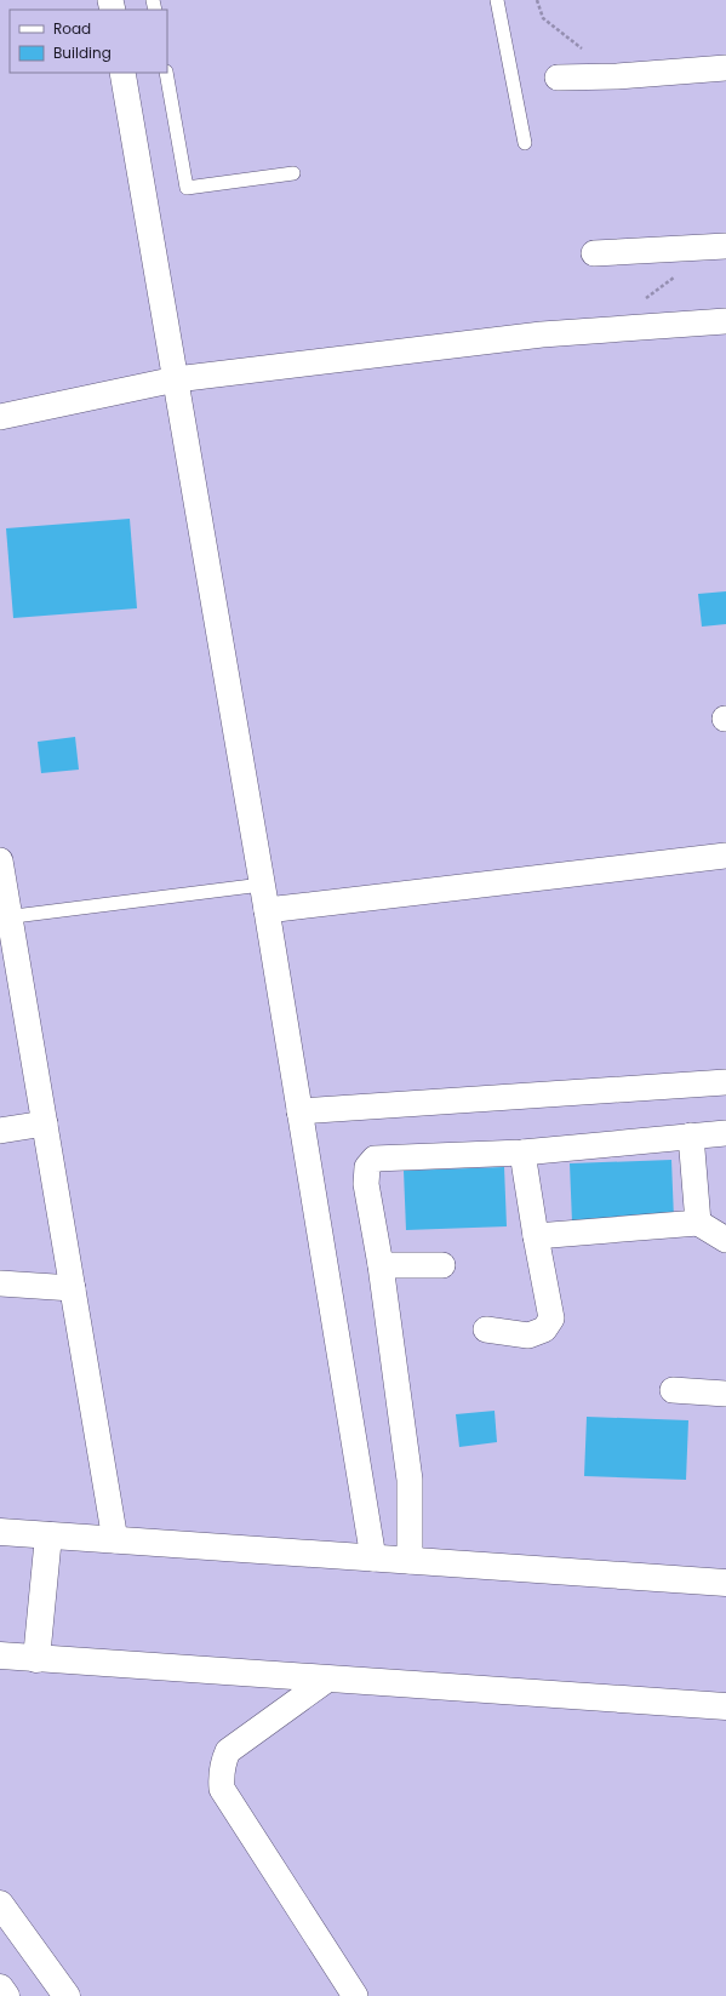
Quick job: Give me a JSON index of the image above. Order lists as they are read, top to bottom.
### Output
{
  "legend": ["Road", "Building"]
}
